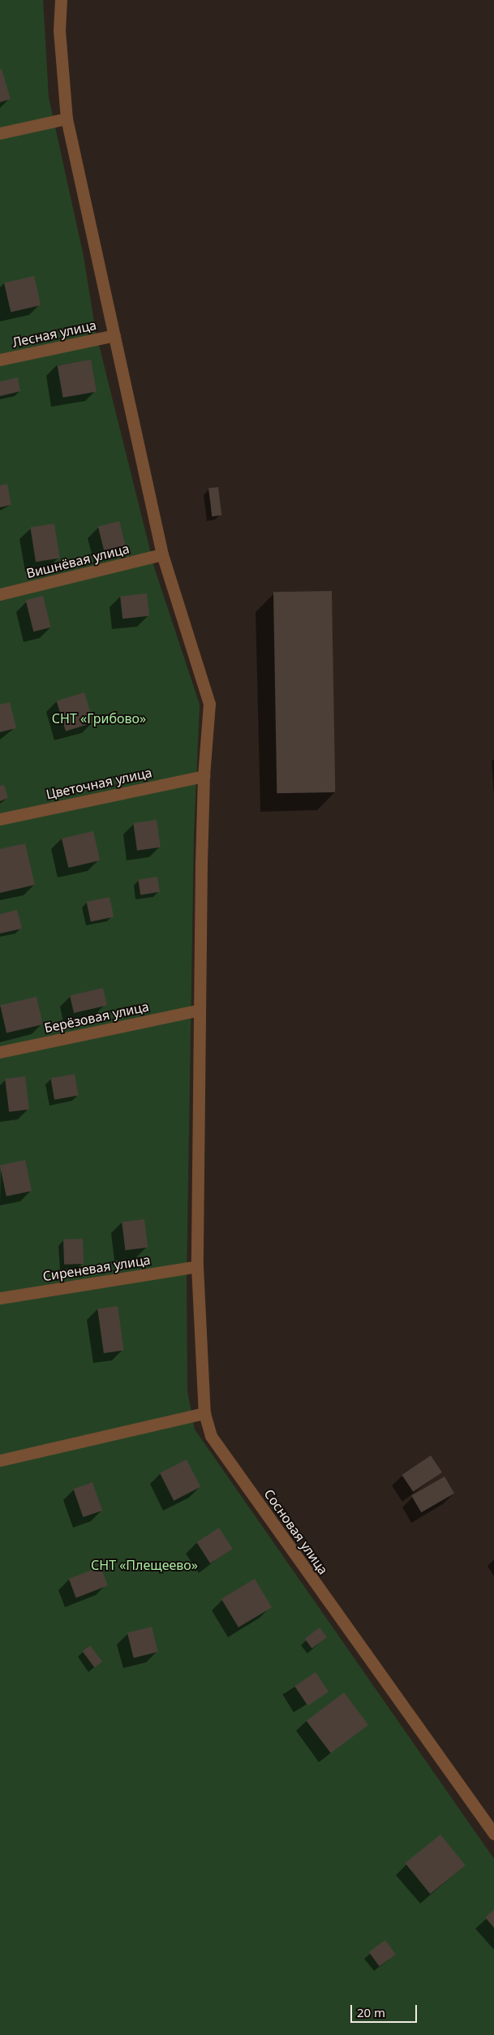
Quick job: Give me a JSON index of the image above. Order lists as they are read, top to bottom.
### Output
{
  "streets": {
    "street": [
      "Лесная улица",
      "Вишнёвая улица",
      "Цветочная улица",
      "Берёзовая улица",
      "Сиреневая улица",
      "Сосновая улица"
    ]
  },
  "crossings": [
    ["Лесная улица", "Сосновая улица"],
    ["Вишнёвая улица", "Сосновая улица"],
    ["Цветочная улица", "Сосновая улица"],
    ["Берёзовая улица", "Сосновая улица"],
    ["Сиреневая улица", "Сосновая улица"]
  ],
  "parks": ["СНТ «Грибово»", "СНТ «Плещеево»"],
  "scale_bar": "20 m"
}
